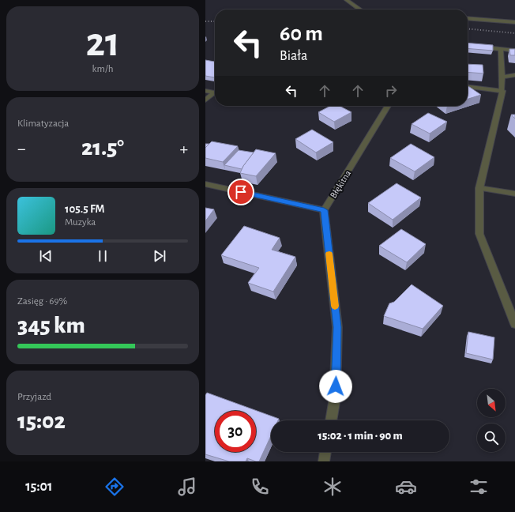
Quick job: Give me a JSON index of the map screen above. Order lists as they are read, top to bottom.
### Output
{
  "streets": {
    "street": ["Błękitna"]
  },
  "north": "bottom right",
  "page": {
    "tile": [
      ["21", "km/h"],
      "Klimatyzacja",
      ["Zasięg · 69%", "345 km"],
      ["Przyjazd", "15:02"]
    ],
    "turn": ["60 m", "Biała"],
    "heat": ["−", "21.5°", "+"],
    "song": ["105.5 FM", "Muzyka"],
    "limit": "30",
    "trip": "15:02 · 1 min · 90 m",
    "tabs": "15:01"
  }
}
